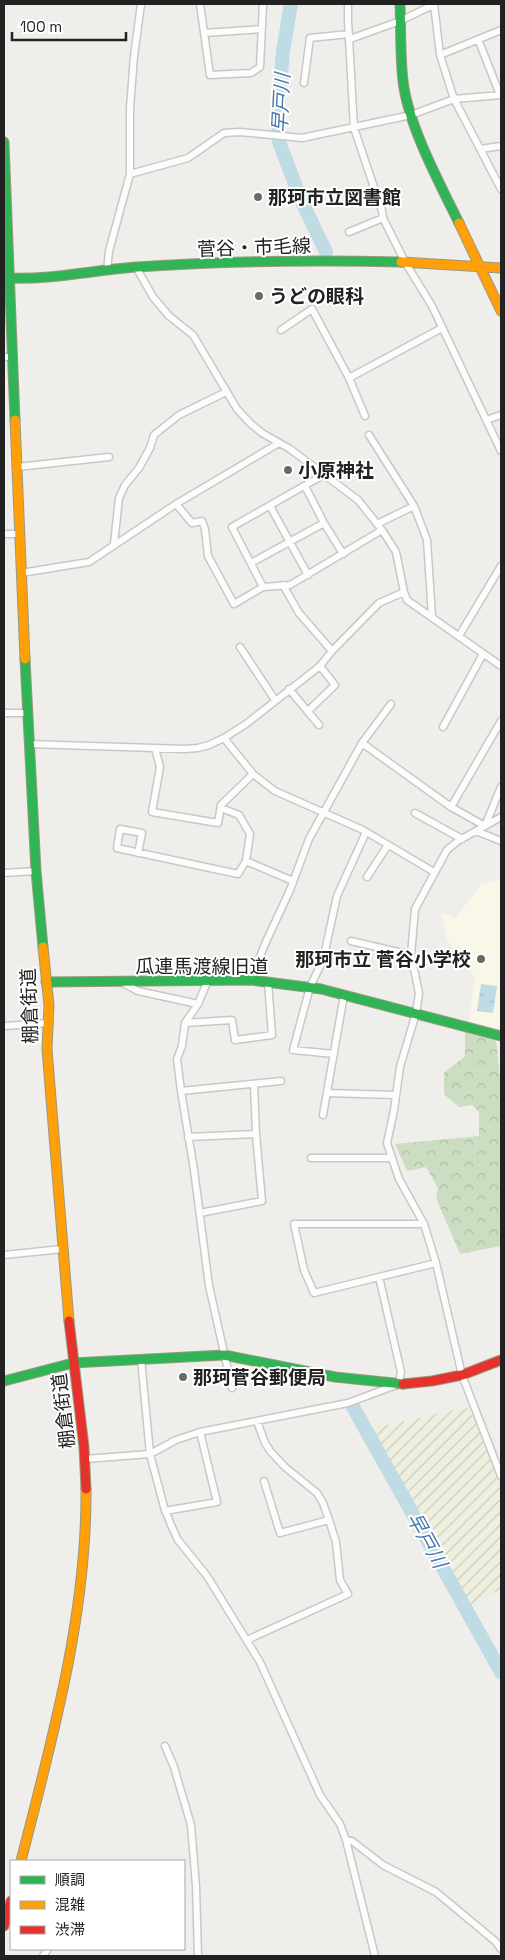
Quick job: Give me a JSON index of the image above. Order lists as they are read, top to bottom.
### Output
{
  "streets": {
    "street": ["菅谷・市毛線", "瓜連馬渡線旧道", "棚倉街道"]
  },
  "crossings": [
    ["菅谷・市毛線", "棚倉街道"],
    ["瓜連馬渡線旧道", "棚倉街道"]
  ],
  "water": ["早戸川"],
  "places": [
    "那珂市立図書館",
    "うどの眼科",
    "小原神社",
    "那珂市立 菅谷小学校",
    "那珂菅谷郵便局"
  ],
  "legend": ["順調", "混雑", "渋滞"],
  "scale_bar": "100 m"
}
